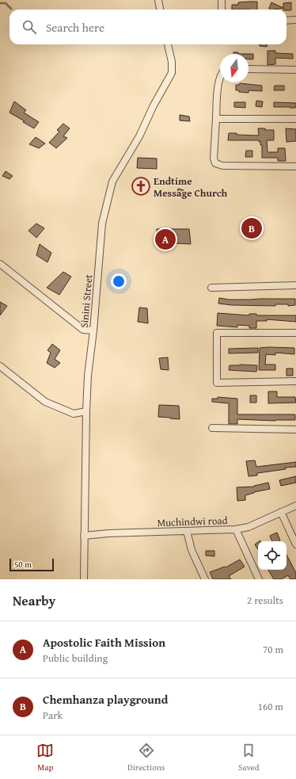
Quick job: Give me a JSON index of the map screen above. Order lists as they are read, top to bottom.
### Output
{
  "streets": {
    "street": ["Sinini Street", "Muchindwi road"]
  },
  "crossings": [
    ["Sinini Street", "Muchindwi road"]
  ],
  "places": {
    "church": ["Endtime Message Church"]
  },
  "scale_bar": "50 m",
  "north": "bottom",
  "page": {
    "search": "Search here",
    "pins": ["B", "A"],
    "scale": "50 m",
    "heading": ["Nearby", "2 results"],
    "list": [
      {
        "mark": "A",
        "name": "Apostolic Faith Mission",
        "note": "Public building",
        "value": "70 m"
      },
      {
        "mark": "B",
        "name": "Chemhanza playground",
        "note": "Park",
        "value": "160 m"
      }
    ],
    "nav": ["Map", "Directions", "Saved"]
  }
}
